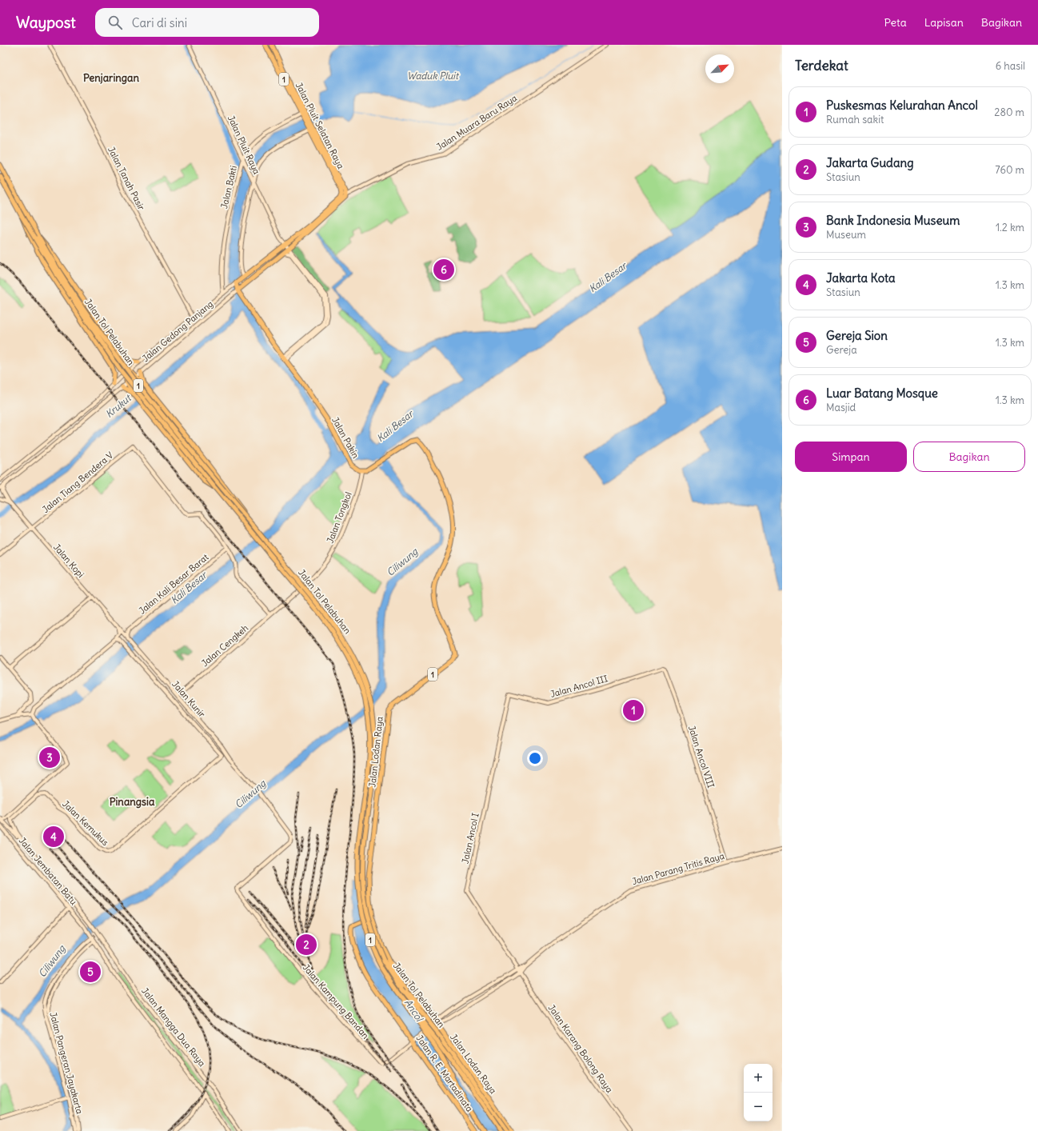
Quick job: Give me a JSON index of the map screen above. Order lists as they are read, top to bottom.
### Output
{
  "streets": {
    "highway": [
      "1",
      "Jalan Pluit Selatan Raya",
      "Jalan Gedong Panjang",
      "Jalan Tol Pelabuhan",
      "Jalan Pakin",
      "Jalan Lodan Raya",
      "Jalan R. E. Martadinata"
    ],
    "street": [
      "Jalan Muara Baru Raya",
      "Jalan Pluit Raya",
      "Jalan Tanah Pasir",
      "Jalan Bakti",
      "Jalan Tiang Bendera V",
      "Jalan Tongkol",
      "Jalan Kopi",
      "Jalan Kali Besar Barat",
      "Jalan Cengkeh",
      "Jalan Ancol III",
      "Jalan Kunir",
      "Jalan Ancol VIII",
      "Jalan Kemukus",
      "Jalan Ancol I",
      "Jalan Parang Tritis Raya",
      "Jalan Jembatan Batu",
      "Jalan Kampung Bandan",
      "Jalan Mangga Dua Raya",
      "Jalan Karang Bolong Raya",
      "Jalan Pangeran Jayakarta"
    ]
  },
  "crossings": [
    ["Jalan Muara Baru Raya", "Jalan Pluit Selatan Raya"],
    ["Jalan Muara Baru Raya", "Jalan Gedong Panjang"],
    ["Jalan Pluit Selatan Raya", "Jalan Bakti"],
    ["Jalan Pluit Selatan Raya", "Jalan Gedong Panjang"],
    ["Jalan Pluit Raya", "Jalan Bakti"],
    ["Jalan Pluit Raya", "Jalan Gedong Panjang"],
    ["Jalan Tanah Pasir", "Jalan Gedong Panjang"],
    ["Jalan Bakti", "Jalan Gedong Panjang"],
    ["Jalan Gedong Panjang", "Jalan Pakin"],
    ["Jalan Gedong Panjang", "Jalan Kopi"],
    ["Jalan Pakin", "Jalan Tongkol"],
    ["Jalan Pakin", "Jalan Lodan Raya"],
    ["Jalan Tiang Bendera V", "Jalan Kopi"],
    ["Jalan Tiang Bendera V", "Jalan Kali Besar Barat"],
    ["Jalan Tongkol", "Jalan Cengkeh"],
    ["Jalan Tongkol", "Jalan Lodan Raya"],
    ["Jalan Cengkeh", "Jalan Kunir"],
    ["Jalan Ancol III", "Jalan Ancol VIII"],
    ["Jalan Ancol III", "Jalan Ancol I"],
    ["Jalan Kunir", "Jalan Kemukus"],
    ["Jalan Kunir", "Jalan Kampung Bandan"],
    ["Jalan Lodan Raya", "Jalan Parang Tritis Raya"],
    ["Jalan Lodan Raya", "Jalan Kampung Bandan"],
    ["Jalan Lodan Raya", "Jalan R. E. Martadinata"],
    ["Jalan Ancol VIII", "Jalan Parang Tritis Raya"],
    ["Jalan Ancol I", "Jalan Parang Tritis Raya"],
    ["Jalan Ancol I", "Jalan Karang Bolong Raya"],
    ["Jalan Parang Tritis Raya", "Jalan Kampung Bandan"],
    ["Jalan Parang Tritis Raya", "Jalan Karang Bolong Raya"],
    ["Jalan Jembatan Batu", "Jalan Mangga Dua Raya"],
    ["Jalan Jembatan Batu", "Jalan Pangeran Jayakarta"],
    ["Jalan Kampung Bandan", "Jalan R. E. Martadinata"],
    ["Jalan Mangga Dua Raya", "Jalan Pangeran Jayakarta"]
  ],
  "districts": ["Penjaringan", "Pinangsia"],
  "water": [
    "Waduk Pluit",
    "Kali Besar",
    "Krukut",
    "Ciliwung",
    "Ancol"
  ],
  "north": "top right",
  "page": {
    "header": "Waypost",
    "search": "Cari di sini",
    "nav": ["Peta", "Lapisan", "Bagikan"],
    "heading": ["Terdekat", "6 hasil"],
    "list": [
      {
        "mark": "1",
        "name": "Puskesmas Kelurahan Ancol",
        "note": "Rumah sakit",
        "value": "280 m"
      },
      {
        "mark": "2",
        "name": "Jakarta Gudang",
        "note": "Stasiun",
        "value": "760 m"
      },
      {
        "mark": "3",
        "name": "Bank Indonesia Museum",
        "note": "Museum",
        "value": "1.2 km"
      },
      {
        "mark": "4",
        "name": "Jakarta Kota",
        "note": "Stasiun",
        "value": "1.3 km"
      },
      {
        "mark": "5",
        "name": "Gereja Sion",
        "note": "Gereja",
        "value": "1.3 km"
      },
      {
        "mark": "6",
        "name": "Luar Batang Mosque",
        "note": "Masjid",
        "value": "1.3 km"
      }
    ],
    "pins": [
      "6",
      "1",
      "3",
      "4",
      "2",
      "5"
    ],
    "buttons": ["Simpan", "Bagikan"],
    "map_buttons": ["+", "−"]
  }
}
